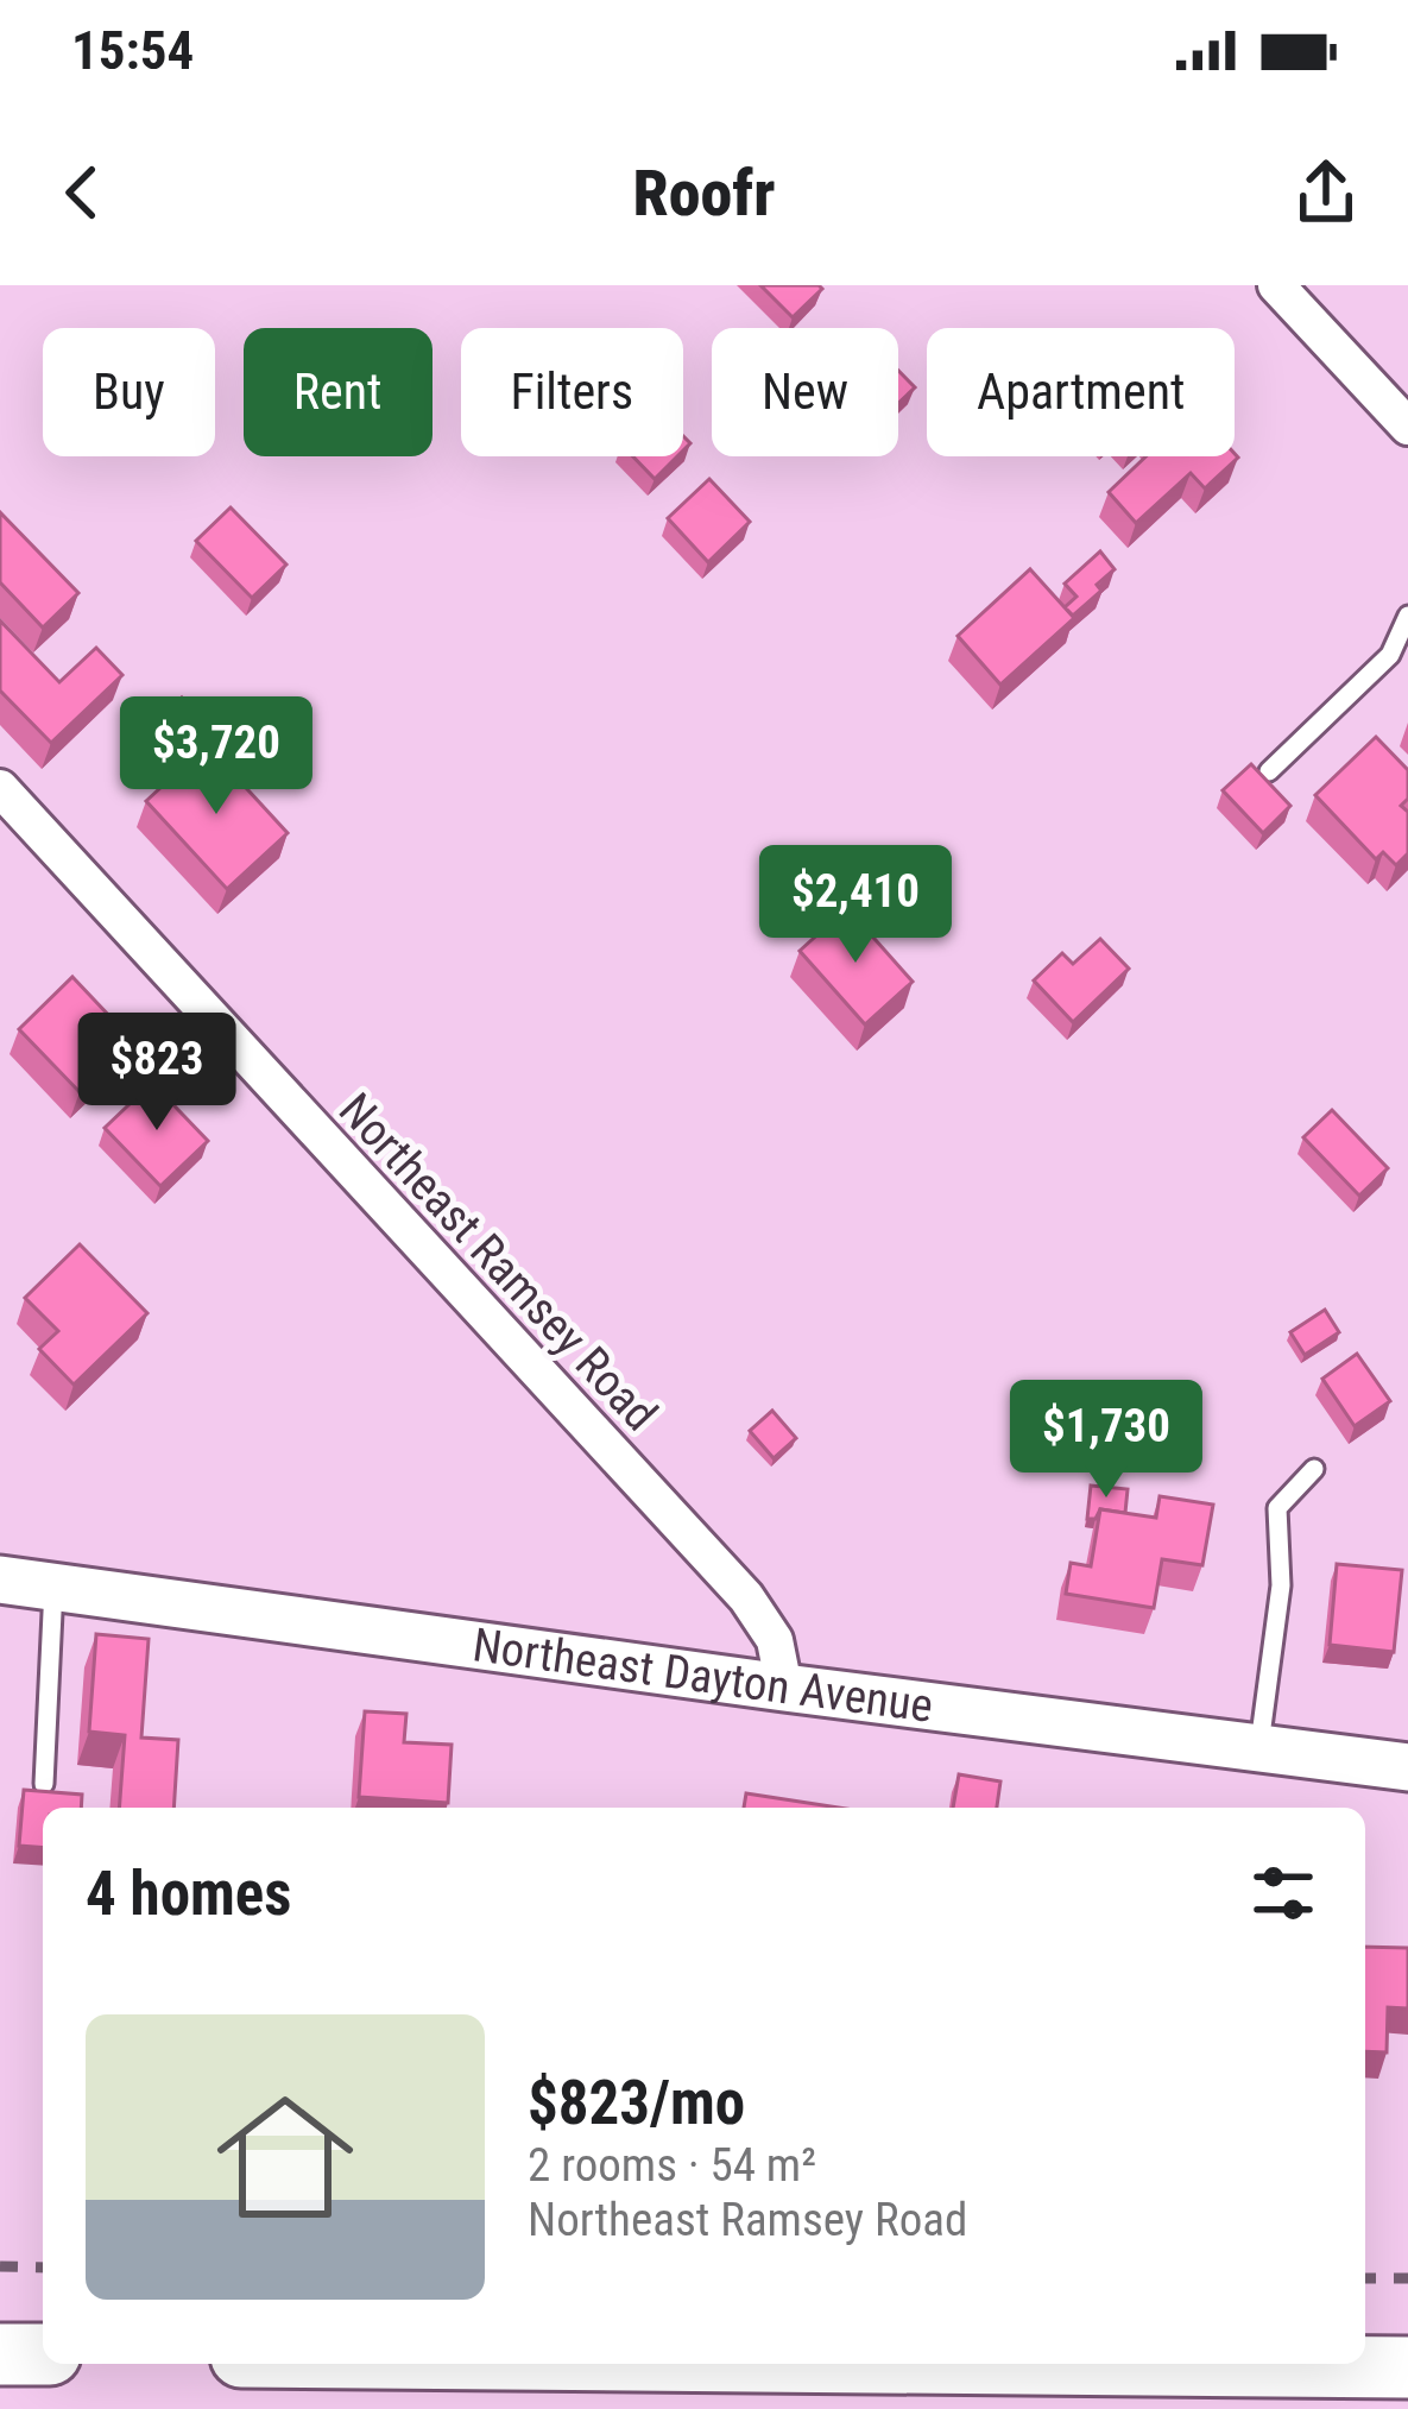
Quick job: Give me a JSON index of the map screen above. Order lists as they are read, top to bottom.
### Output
{
  "streets": {
    "street": ["Northeast Ramsey Road", "Northeast Dayton Avenue"]
  },
  "crossings": [
    ["Northeast Ramsey Road", "Northeast Dayton Avenue"]
  ],
  "page": {
    "status": "15:54",
    "header": "Roofr",
    "chip": [
      "Buy",
      "Rent",
      "Filters",
      "New",
      "Apartment"
    ],
    "price": [
      "$3,720",
      "$2,410",
      "$823",
      "$1,730"
    ],
    "heading": "4 homes",
    "list": [
      {
        "name": "$823/mo",
        "note": "2 rooms · 54 m² · Northeast Ramsey Road"
      }
    ]
  }
}
